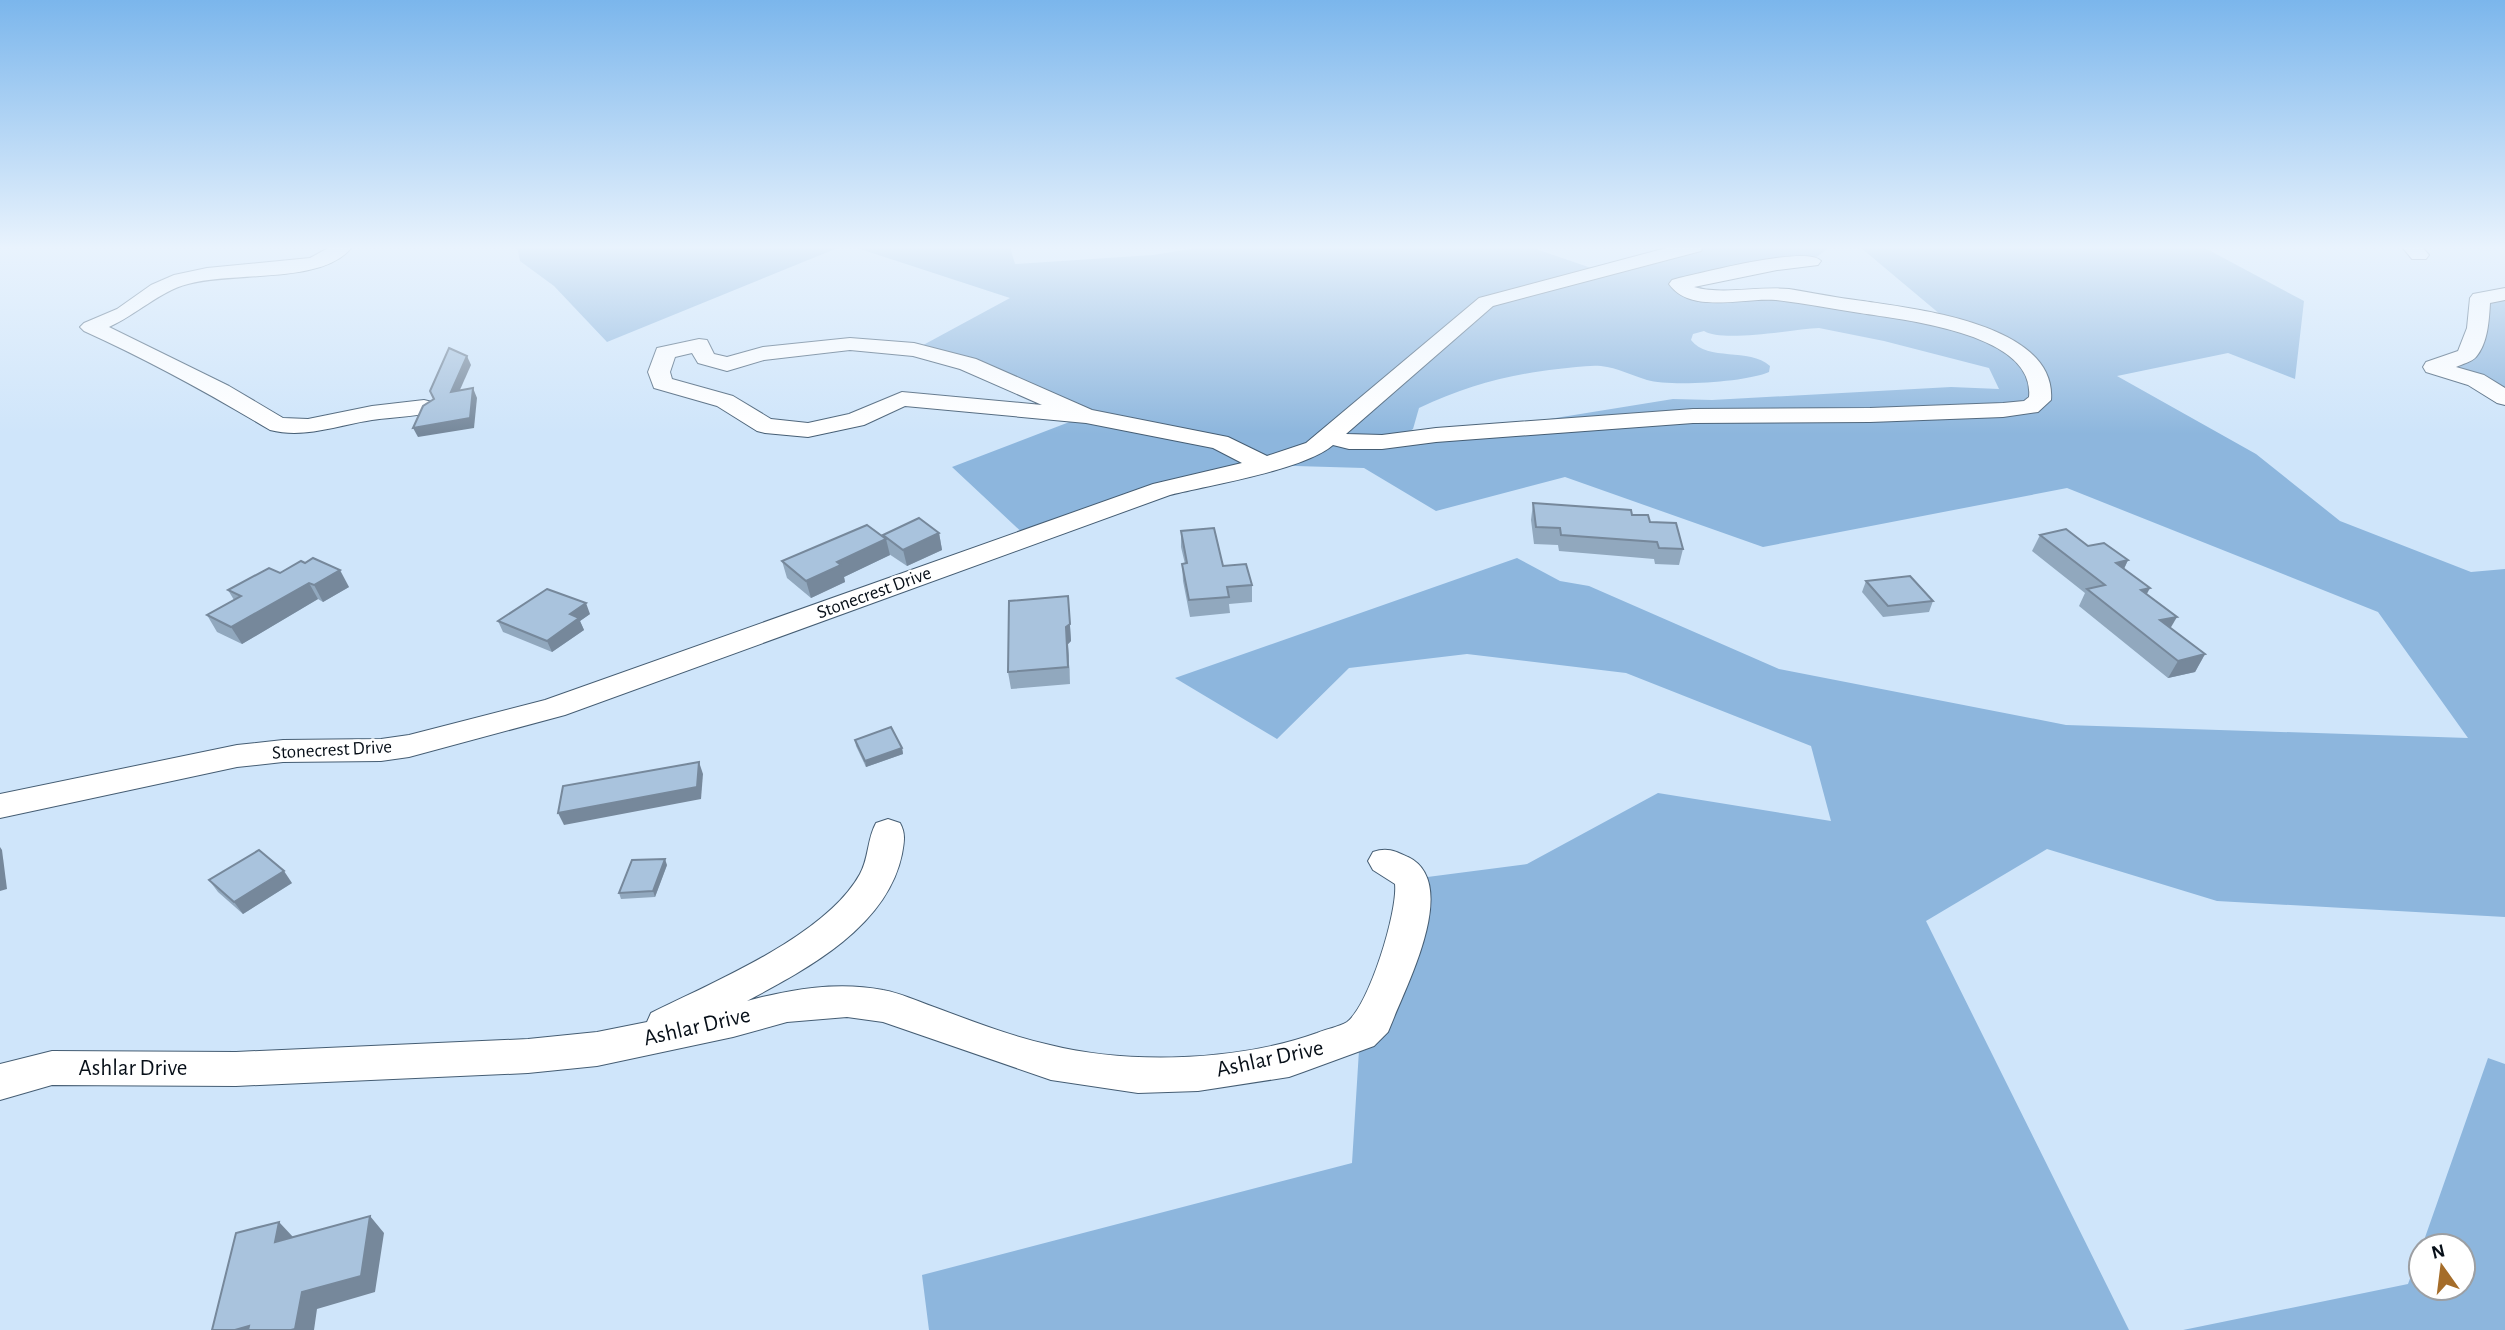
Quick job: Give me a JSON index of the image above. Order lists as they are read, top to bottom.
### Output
{
  "streets": {
    "street": ["Stonecrest Drive", "Ashlar Drive"]
  },
  "north": "top"
}
